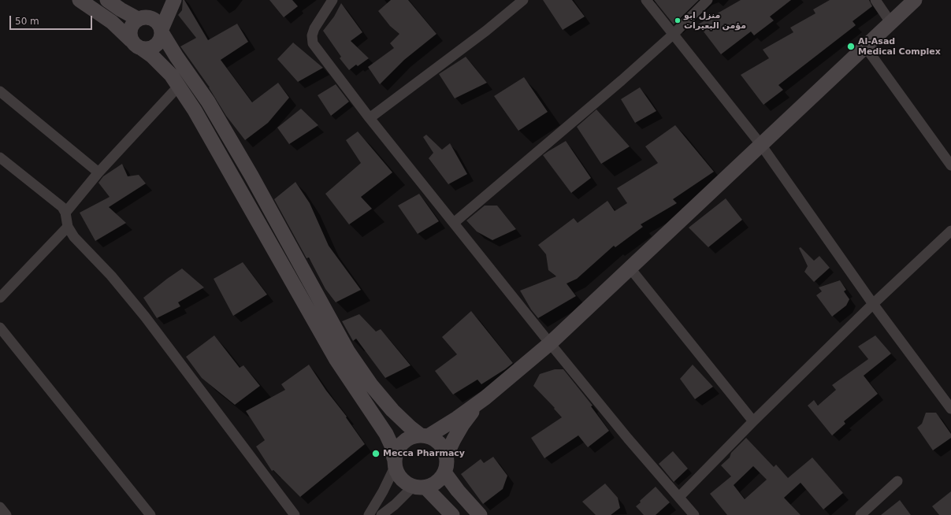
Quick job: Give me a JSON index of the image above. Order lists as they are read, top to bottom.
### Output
{
  "places": ["منزل ابو مؤمن البعيرات", "Al-Asad Medical Complex", "Mecca Pharmacy"],
  "scale_bar": "50 m"
}
